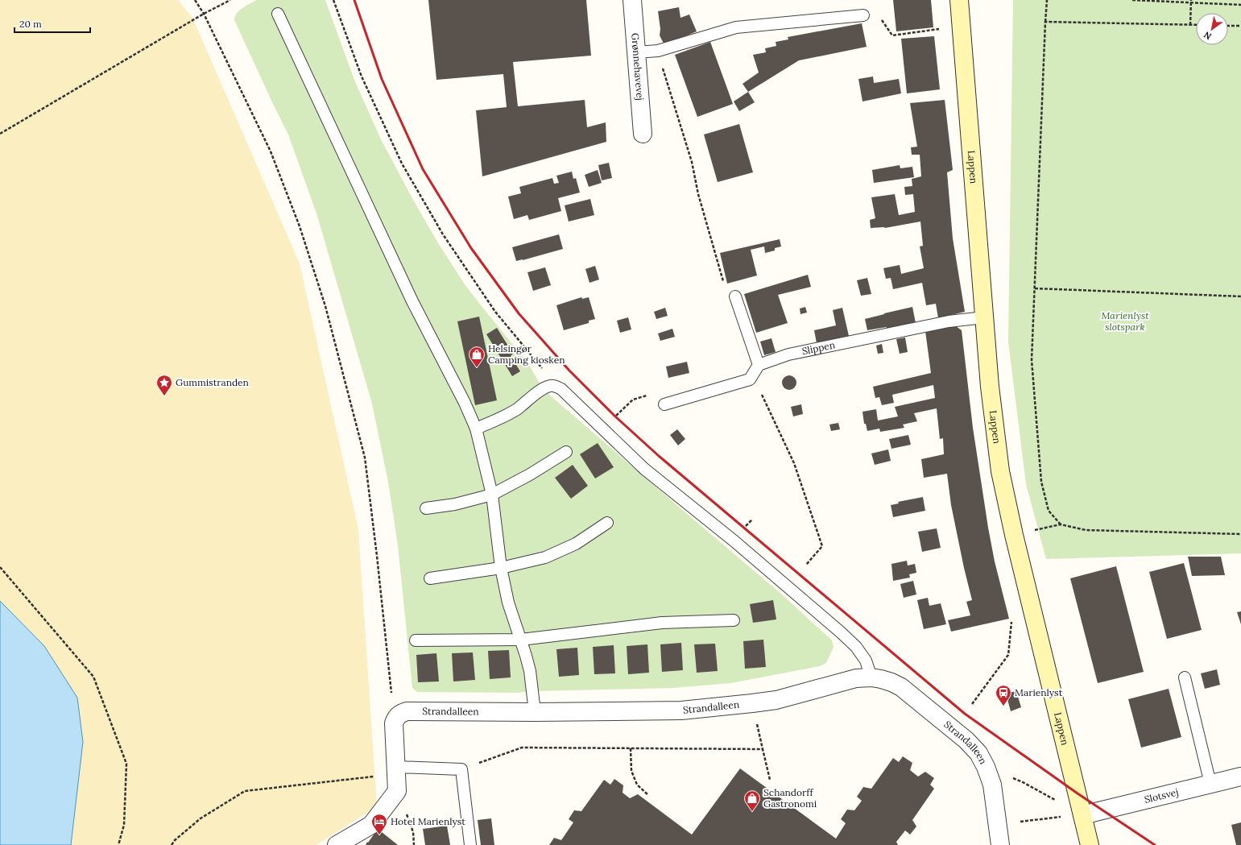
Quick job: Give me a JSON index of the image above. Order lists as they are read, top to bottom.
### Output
{
  "streets": {
    "main road": ["Lappen"],
    "street": ["Grønnehavevej", "Strandalleen", "Slotsvej"],
    "lane": ["Slippen"]
  },
  "crossings": [
    ["Lappen", "Slippen"],
    ["Lappen", "Slotsvej"]
  ],
  "parks": ["Marienlyst slotspark"],
  "places": {
    "shop": ["Helsingør Camping kiosken", "Schandorff Gastronomi"],
    "place": ["Gummistranden"],
    "station": ["Marienlyst"],
    "hotel": ["Hotel Marienlyst"]
  },
  "scale_bar": "20 m",
  "north": "bottom left"
}
